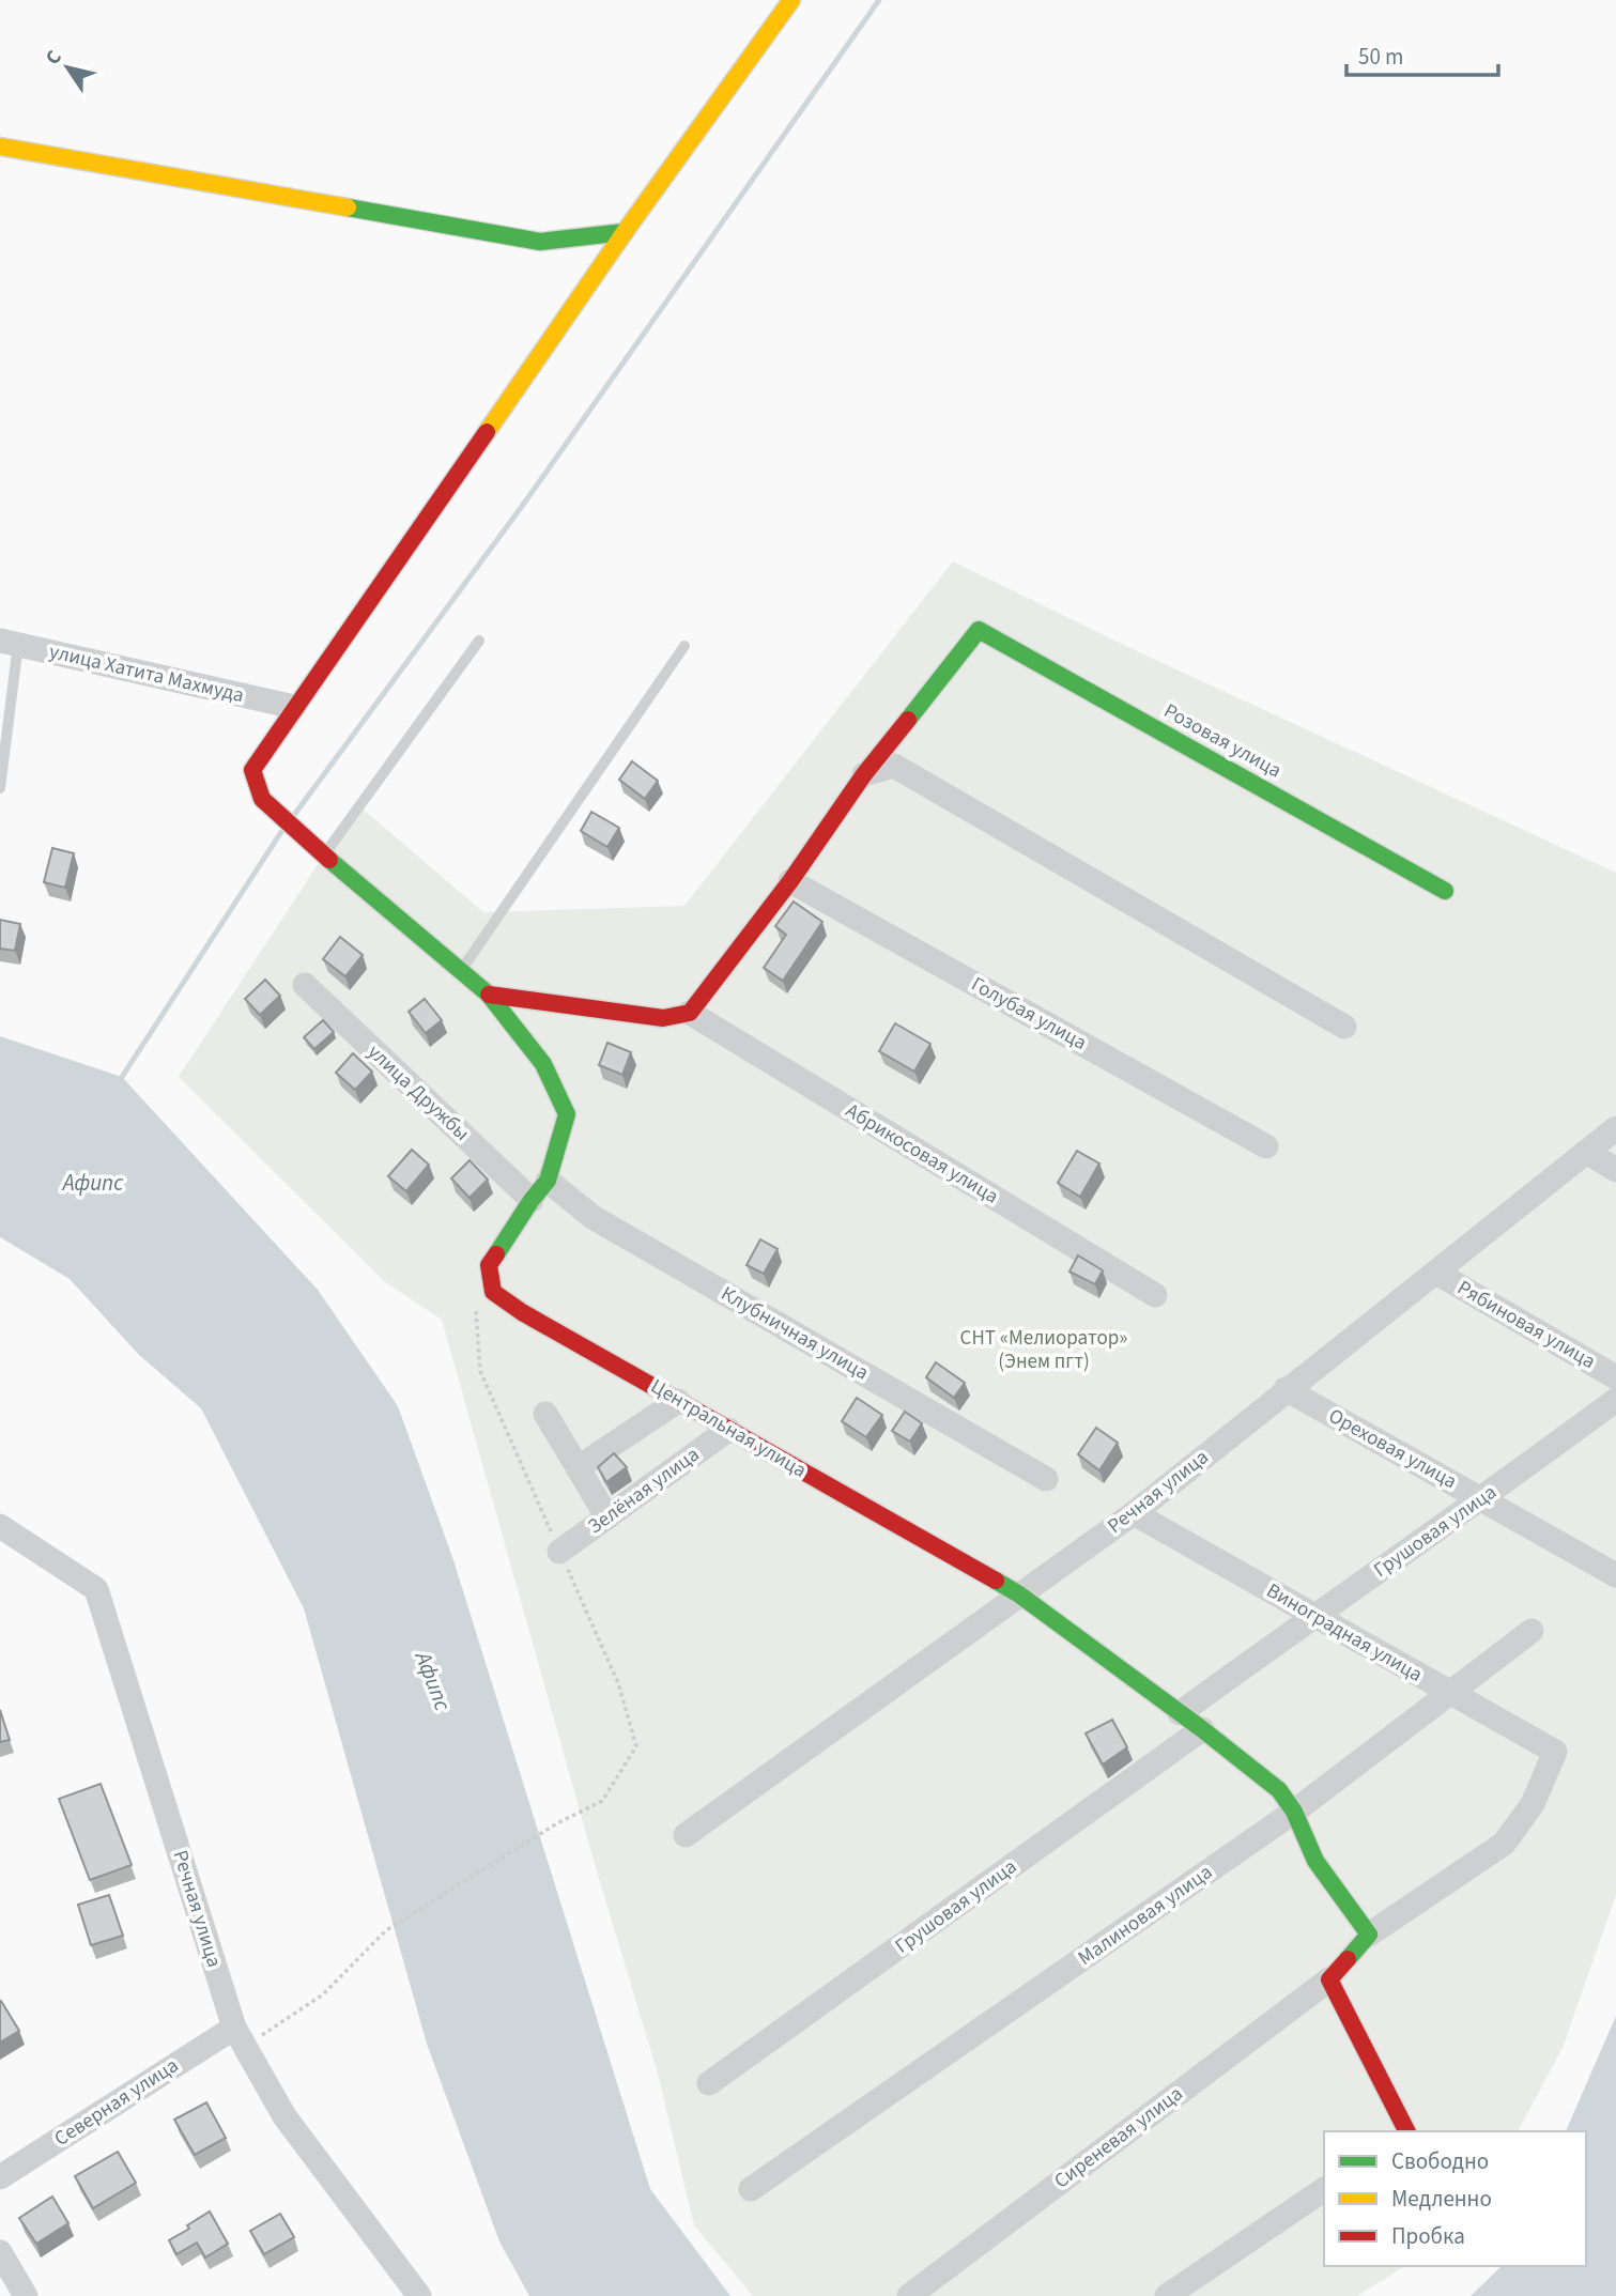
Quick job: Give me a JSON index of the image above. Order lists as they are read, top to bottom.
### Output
{
  "streets": {
    "street": [
      "улица Хатита Махмуда",
      "Розовая улица",
      "Голубая улица",
      "улица Дружбы",
      "Абрикосовая улица",
      "Рябиновая улица",
      "Клубничная улица",
      "Центральная улица",
      "Ореховая улица",
      "Зелёная улица",
      "Речная улица",
      "Грушовая улица",
      "Виноградная улица",
      "Малиновая улица",
      "Северная улица",
      "Сиреневая улица"
    ]
  },
  "crossings": [
    ["улица Хатита Махмуда", "Центральная улица"],
    ["улица Дружбы", "Центральная улица"],
    ["Рябиновая улица", "Речная улица"],
    ["Клубничная улица", "Центральная улица"],
    ["Центральная улица", "Зелёная улица"],
    ["Центральная улица", "Речная улица"],
    ["Центральная улица", "Грушовая улица"],
    ["Центральная улица", "Виноградная улица"],
    ["Центральная улица", "Малиновая улица"],
    ["Ореховая улица", "Речная улица"],
    ["Ореховая улица", "Грушовая улица"],
    ["Речная улица", "Виноградная улица"],
    ["Речная улица", "Северная улица"],
    ["Грушовая улица", "Виноградная улица"],
    ["Виноградная улица", "Малиновая улица"]
  ],
  "water": ["Афипс"],
  "parks": ["СНТ «Мелиоратор» (Энем пгт)"],
  "legend": ["Свободно", "Медленно", "Пробка"],
  "scale_bar": "50 m",
  "north": "top left"
}
